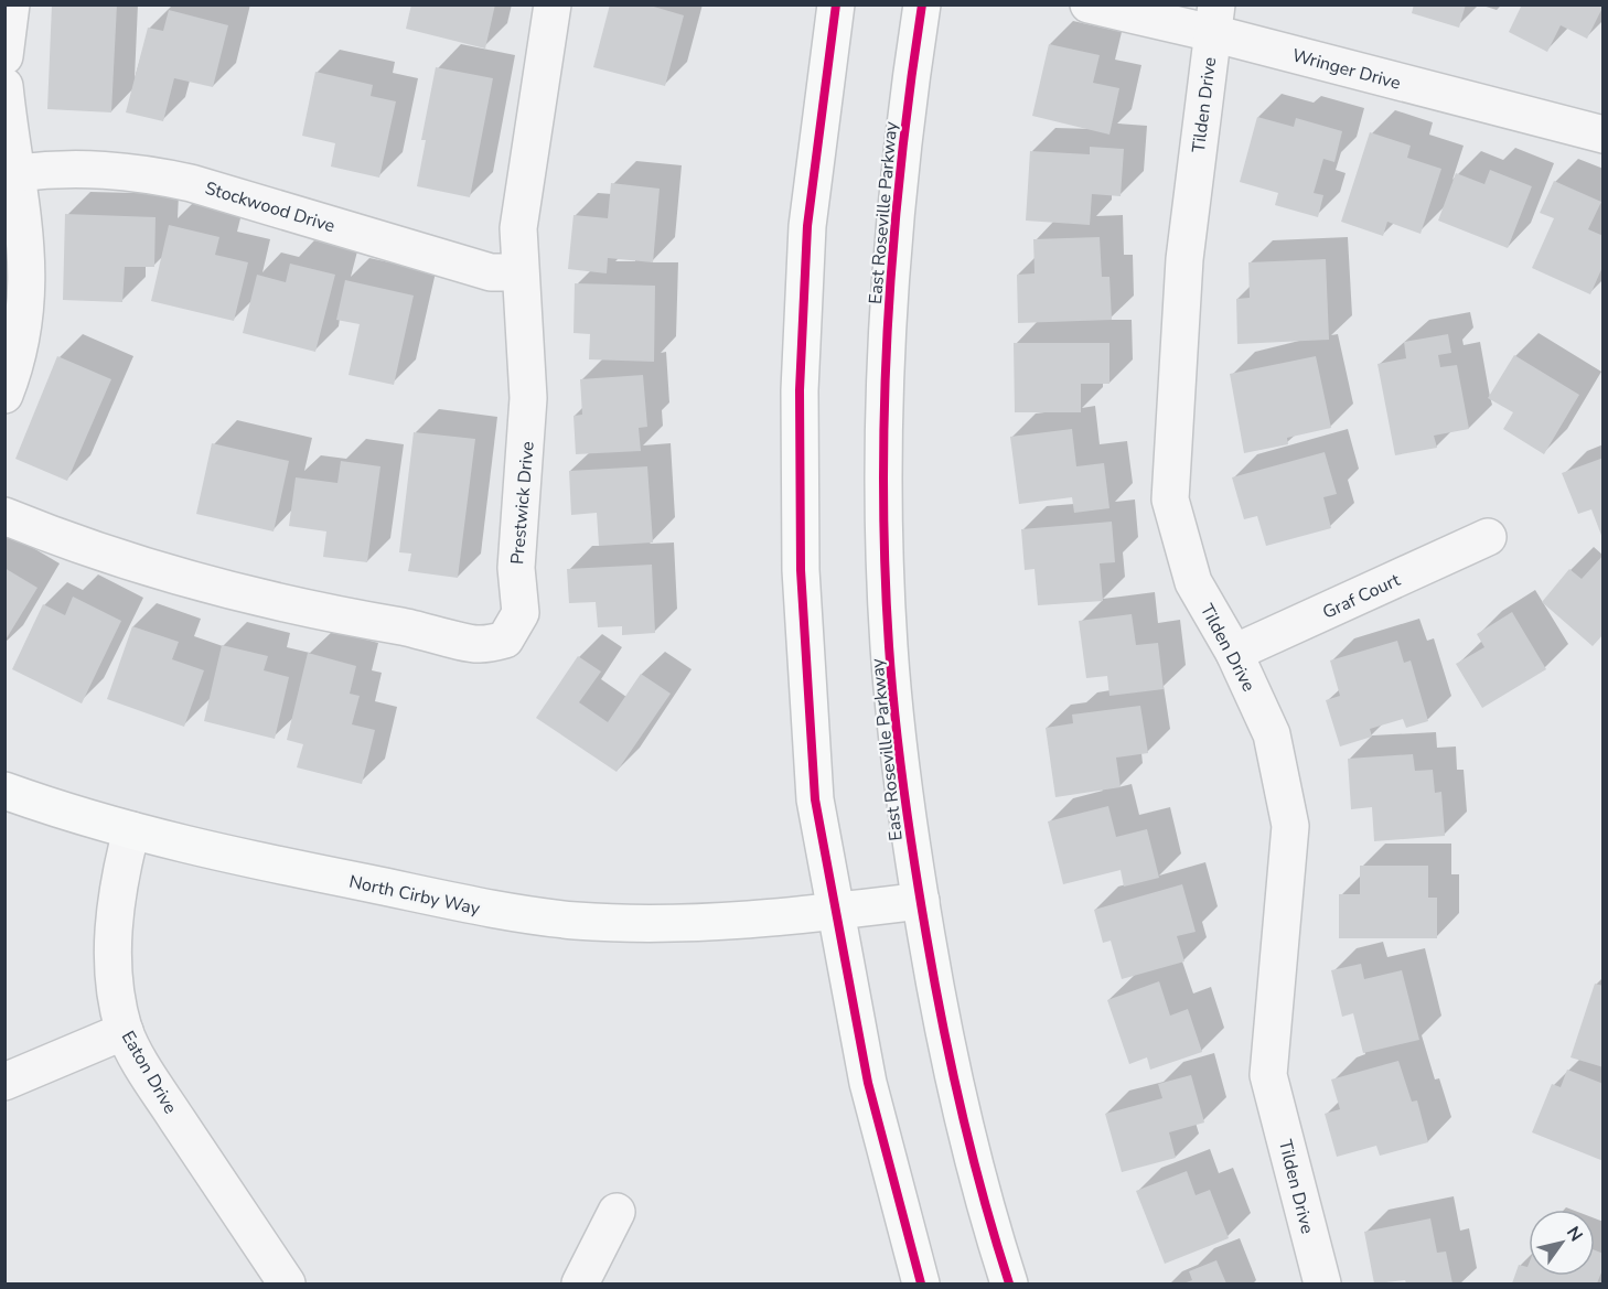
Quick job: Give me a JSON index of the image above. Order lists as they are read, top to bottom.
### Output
{
  "streets": {
    "main road": ["East Roseville Parkway", "North Cirby Way"],
    "street": [
      "Wringer Drive",
      "Tilden Drive",
      "Stockwood Drive",
      "Prestwick Drive",
      "Graf Court",
      "Eaton Drive"
    ]
  },
  "crossings": [
    ["Wringer Drive", "Tilden Drive"],
    ["Tilden Drive", "Graf Court"],
    ["Stockwood Drive", "Prestwick Drive"],
    ["East Roseville Parkway", "North Cirby Way"],
    ["North Cirby Way", "Eaton Drive"]
  ],
  "north": "top right"
}
